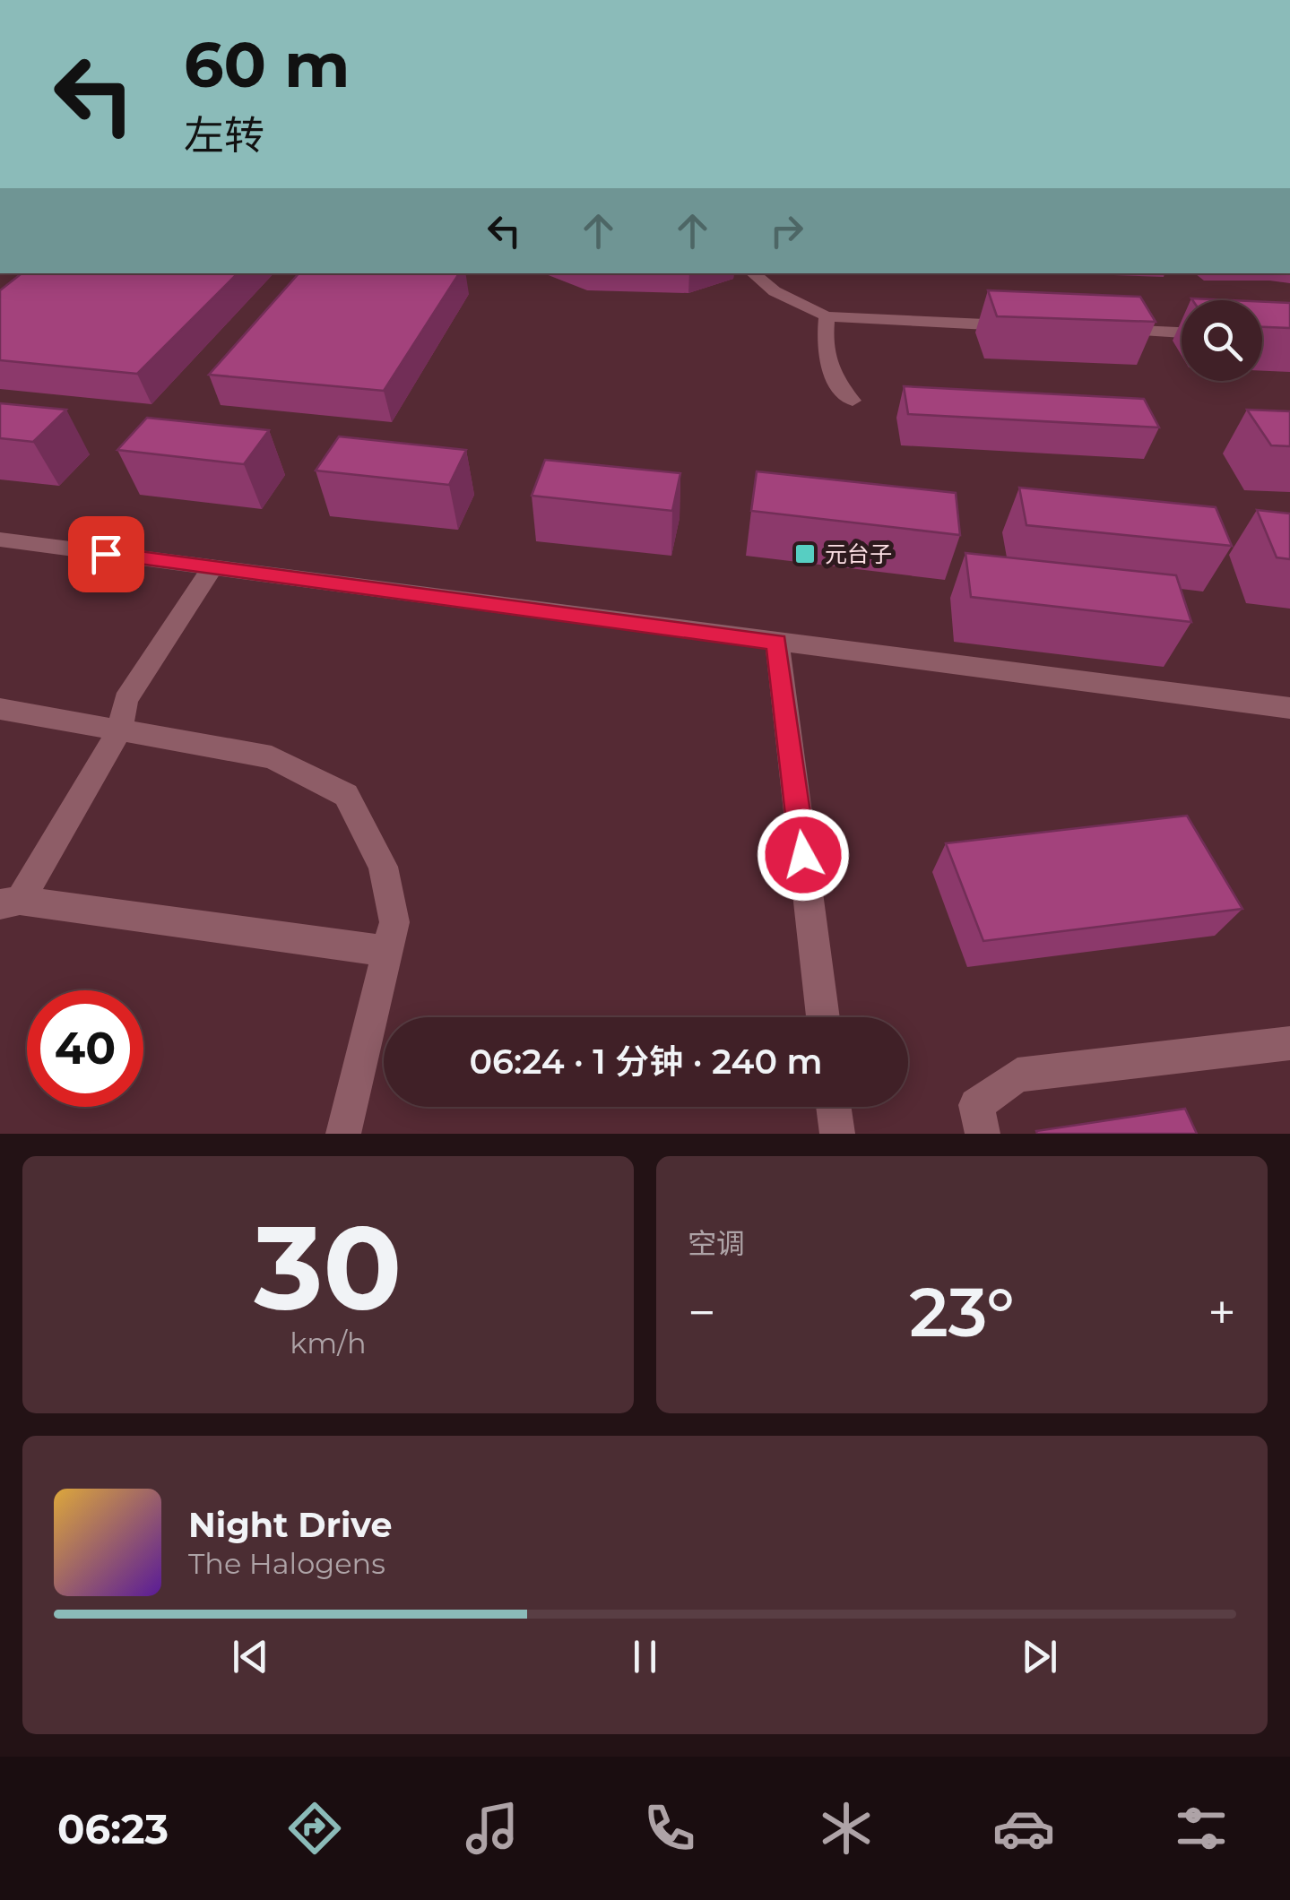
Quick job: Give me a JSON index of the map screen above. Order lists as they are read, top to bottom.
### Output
{
  "places": {
    "transit": ["元台子"]
  },
  "page": {
    "turn": ["60 m", "左转"],
    "limit": "40",
    "trip": "06:24 · 1 分钟 · 240 m",
    "tile": [
      ["30", "km/h"],
      "空调"
    ],
    "heat": ["−", "23°", "+"],
    "song": ["Night Drive", "The Halogens"],
    "tabs": "06:23"
  }
}
